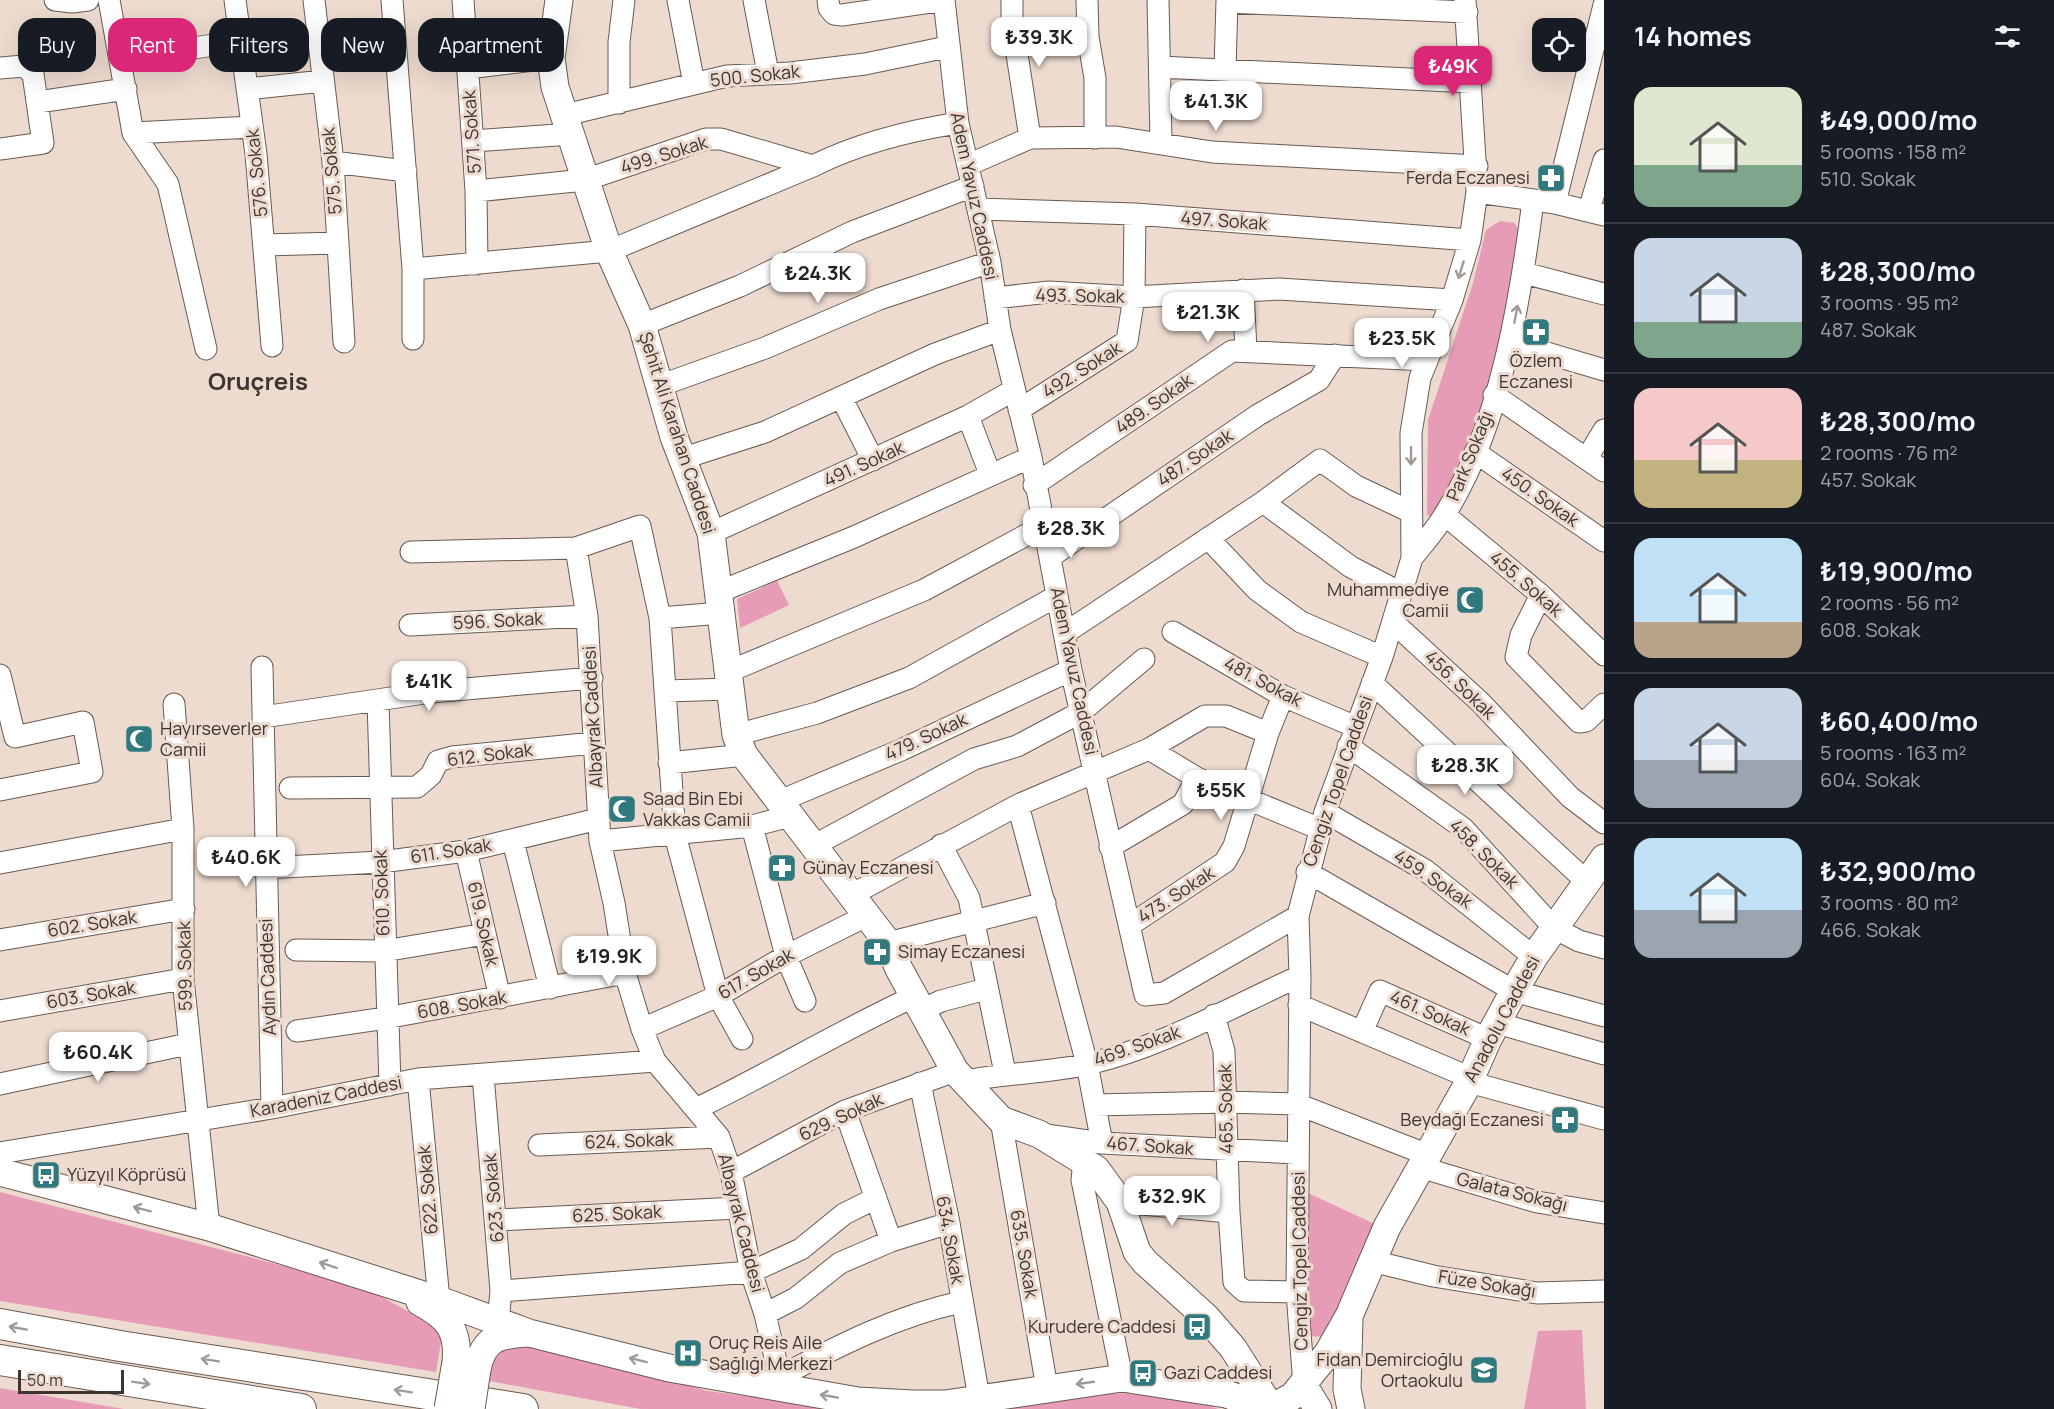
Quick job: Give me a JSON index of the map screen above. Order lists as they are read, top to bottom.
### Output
{
  "streets": {
    "main road": ["Şehit Ali Karahan Caddesi", "Anadolu Caddesi"],
    "street": [
      "500. Sokak",
      "571. Sokak",
      "499. Sokak",
      "575. Sokak",
      "576. Sokak",
      "Adem Yavuz Caddesi",
      "497. Sokak",
      "493. Sokak",
      "492. Sokak",
      "489. Sokak",
      "Park Sokağı",
      "487. Sokak",
      "491. Sokak",
      "450. Sokak",
      "455. Sokak",
      "596. Sokak",
      "481. Sokak",
      "456. Sokak",
      "Albayrak Caddesi",
      "479. Sokak",
      "612. Sokak",
      "Cengiz Topel Caddesi",
      "611. Sokak",
      "458. Sokak",
      "459. Sokak",
      "610. Sokak",
      "473. Sokak",
      "602. Sokak",
      "619. Sokak",
      "599. Sokak",
      "617. Sokak",
      "Aydın Caddesi",
      "603. Sokak",
      "608. Sokak",
      "461. Sokak",
      "469. Sokak",
      "Karadeniz Caddesi",
      "465. Sokak",
      "629. Sokak",
      "624. Sokak",
      "467. Sokak",
      "622. Sokak",
      "Galata Sokağı",
      "623. Sokak",
      "625. Sokak",
      "634. Sokak",
      "635. Sokak",
      "Füze Sokağı"
    ]
  },
  "crossings": [
    ["500. Sokak", "571. Sokak"],
    ["500. Sokak", "Adem Yavuz Caddesi"],
    ["500. Sokak", "Şehit Ali Karahan Caddesi"],
    ["571. Sokak", "499. Sokak"],
    ["499. Sokak", "Şehit Ali Karahan Caddesi"],
    ["Adem Yavuz Caddesi", "497. Sokak"],
    ["Adem Yavuz Caddesi", "493. Sokak"],
    ["Adem Yavuz Caddesi", "492. Sokak"],
    ["Adem Yavuz Caddesi", "489. Sokak"],
    ["Adem Yavuz Caddesi", "487. Sokak"],
    ["Adem Yavuz Caddesi", "491. Sokak"],
    ["Adem Yavuz Caddesi", "479. Sokak"],
    ["Adem Yavuz Caddesi", "Cengiz Topel Caddesi"],
    ["Adem Yavuz Caddesi", "473. Sokak"],
    ["Adem Yavuz Caddesi", "617. Sokak"],
    ["497. Sokak", "492. Sokak"],
    ["497. Sokak", "Cengiz Topel Caddesi"],
    ["493. Sokak", "492. Sokak"],
    ["493. Sokak", "Cengiz Topel Caddesi"],
    ["492. Sokak", "491. Sokak"],
    ["489. Sokak", "487. Sokak"],
    ["489. Sokak", "Cengiz Topel Caddesi"],
    ["Şehit Ali Karahan Caddesi", "491. Sokak"],
    ["Park Sokağı", "450. Sokak"],
    ["Park Sokağı", "455. Sokak"],
    ["Park Sokağı", "Cengiz Topel Caddesi"],
    ["596. Sokak", "Albayrak Caddesi"],
    ["481. Sokak", "Cengiz Topel Caddesi"],
    ["481. Sokak", "458. Sokak"],
    ["481. Sokak", "473. Sokak"],
    ["456. Sokak", "Cengiz Topel Caddesi"],
    ["Albayrak Caddesi", "479. Sokak"],
    ["Albayrak Caddesi", "612. Sokak"],
    ["Albayrak Caddesi", "611. Sokak"],
    ["Albayrak Caddesi", "617. Sokak"],
    ["Albayrak Caddesi", "608. Sokak"],
    ["Albayrak Caddesi", "Karadeniz Caddesi"],
    ["Albayrak Caddesi", "629. Sokak"],
    ["Albayrak Caddesi", "624. Sokak"],
    ["Albayrak Caddesi", "625. Sokak"],
    ["612. Sokak", "610. Sokak"],
    ["Cengiz Topel Caddesi", "458. Sokak"],
    ["Cengiz Topel Caddesi", "459. Sokak"],
    ["Cengiz Topel Caddesi", "Anadolu Caddesi"],
    ["Cengiz Topel Caddesi", "469. Sokak"],
    ["Cengiz Topel Caddesi", "465. Sokak"],
    ["Cengiz Topel Caddesi", "467. Sokak"],
    ["Cengiz Topel Caddesi", "Galata Sokağı"],
    ["611. Sokak", "610. Sokak"],
    ["611. Sokak", "619. Sokak"],
    ["611. Sokak", "Aydın Caddesi"],
    ["458. Sokak", "Anadolu Caddesi"],
    ["459. Sokak", "473. Sokak"],
    ["459. Sokak", "617. Sokak"],
    ["459. Sokak", "Anadolu Caddesi"],
    ["610. Sokak", "608. Sokak"],
    ["610. Sokak", "Karadeniz Caddesi"],
    ["473. Sokak", "617. Sokak"],
    ["602. Sokak", "599. Sokak"],
    ["619. Sokak", "608. Sokak"],
    ["599. Sokak", "603. Sokak"],
    ["599. Sokak", "Karadeniz Caddesi"],
    ["Aydın Caddesi", "Karadeniz Caddesi"],
    ["461. Sokak", "Anadolu Caddesi"],
    ["Anadolu Caddesi", "Galata Sokağı"],
    ["Anadolu Caddesi", "Füze Sokağı"],
    ["469. Sokak", "465. Sokak"],
    ["469. Sokak", "629. Sokak"],
    ["Karadeniz Caddesi", "622. Sokak"],
    ["Karadeniz Caddesi", "623. Sokak"],
    ["465. Sokak", "467. Sokak"],
    ["465. Sokak", "Galata Sokağı"],
    ["629. Sokak", "634. Sokak"],
    ["623. Sokak", "625. Sokak"]
  ],
  "districts": ["Oruçreis"],
  "places": {
    "pharmacy": [
      "Ferda Eczanesi",
      "Özlem Eczanesi",
      "Günay Eczanesi",
      "Simay Eczanesi",
      "Beydağı Eczanesi"
    ],
    "mosque": ["Muhammediye Camii", "Hayırseverler Camii", "Saad Bin Ebi Vakkas Camii"],
    "bus stop": ["Yüzyıl Köprüsü", "Kurudere Caddesi", "Gazi Caddesi"],
    "hospital": ["Oruç Reis Aile Sağlığı Merkezi"],
    "school or university": ["Fidan Demircioğlu Ortaokulu"]
  },
  "scale_bar": "50 m",
  "page": {
    "heading": "14 homes",
    "price": [
      "₺39.3K",
      "₺49K",
      "₺41.3K",
      "₺24.3K",
      "₺21.3K",
      "₺23.5K",
      "₺28.3K",
      "₺41K",
      "₺28.3K",
      "₺55K",
      "₺40.6K",
      "₺19.9K",
      "₺60.4K",
      "₺32.9K"
    ],
    "chip": [
      "Buy",
      "Rent",
      "Filters",
      "New",
      "Apartment"
    ],
    "list": [
      {
        "name": "₺49,000/mo",
        "note": "5 rooms · 158 m² · 510. Sokak"
      },
      {
        "name": "₺28,300/mo",
        "note": "3 rooms · 95 m² · 487. Sokak"
      },
      {
        "name": "₺28,300/mo",
        "note": "2 rooms · 76 m² · 457. Sokak"
      },
      {
        "name": "₺19,900/mo",
        "note": "2 rooms · 56 m² · 608. Sokak"
      },
      {
        "name": "₺60,400/mo",
        "note": "5 rooms · 163 m² · 604. Sokak"
      },
      {
        "name": "₺32,900/mo",
        "note": "3 rooms · 80 m² · 466. Sokak"
      }
    ],
    "scale": "50 m"
  }
}
